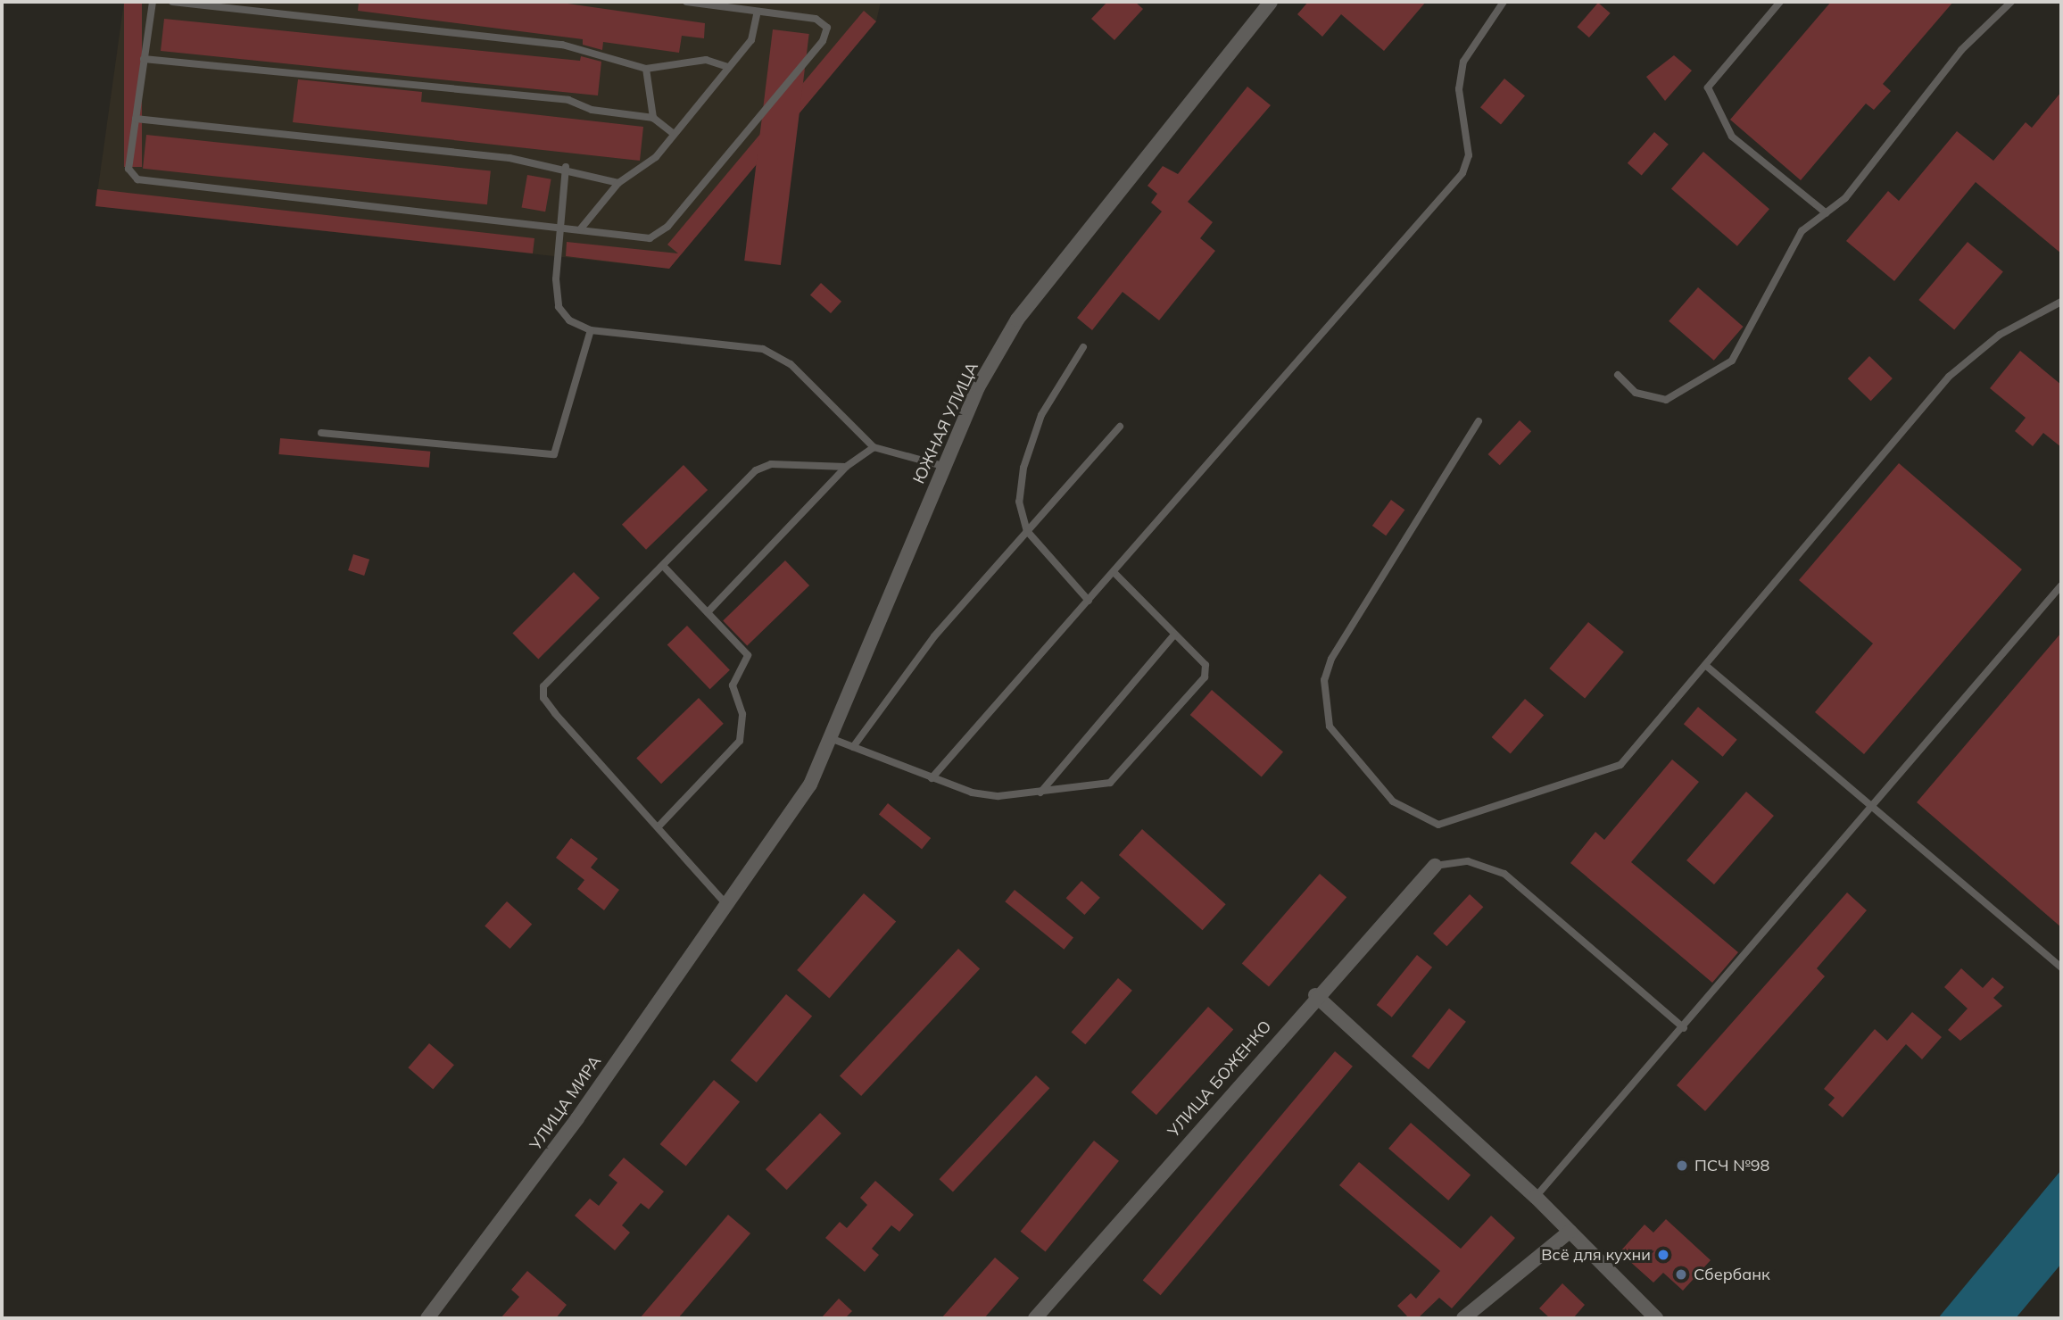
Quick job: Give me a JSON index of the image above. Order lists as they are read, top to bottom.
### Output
{
  "streets": {
    "street": ["ЮЖНАЯ УЛИЦА", "УЛИЦА БОЖЕНКО", "УЛИЦА МИРА"]
  },
  "crossings": [
    ["ЮЖНАЯ УЛИЦА", "УЛИЦА МИРА"]
  ],
  "places": ["ПСЧ №98", "Всё для кухни", "Сбербанк"]
}
